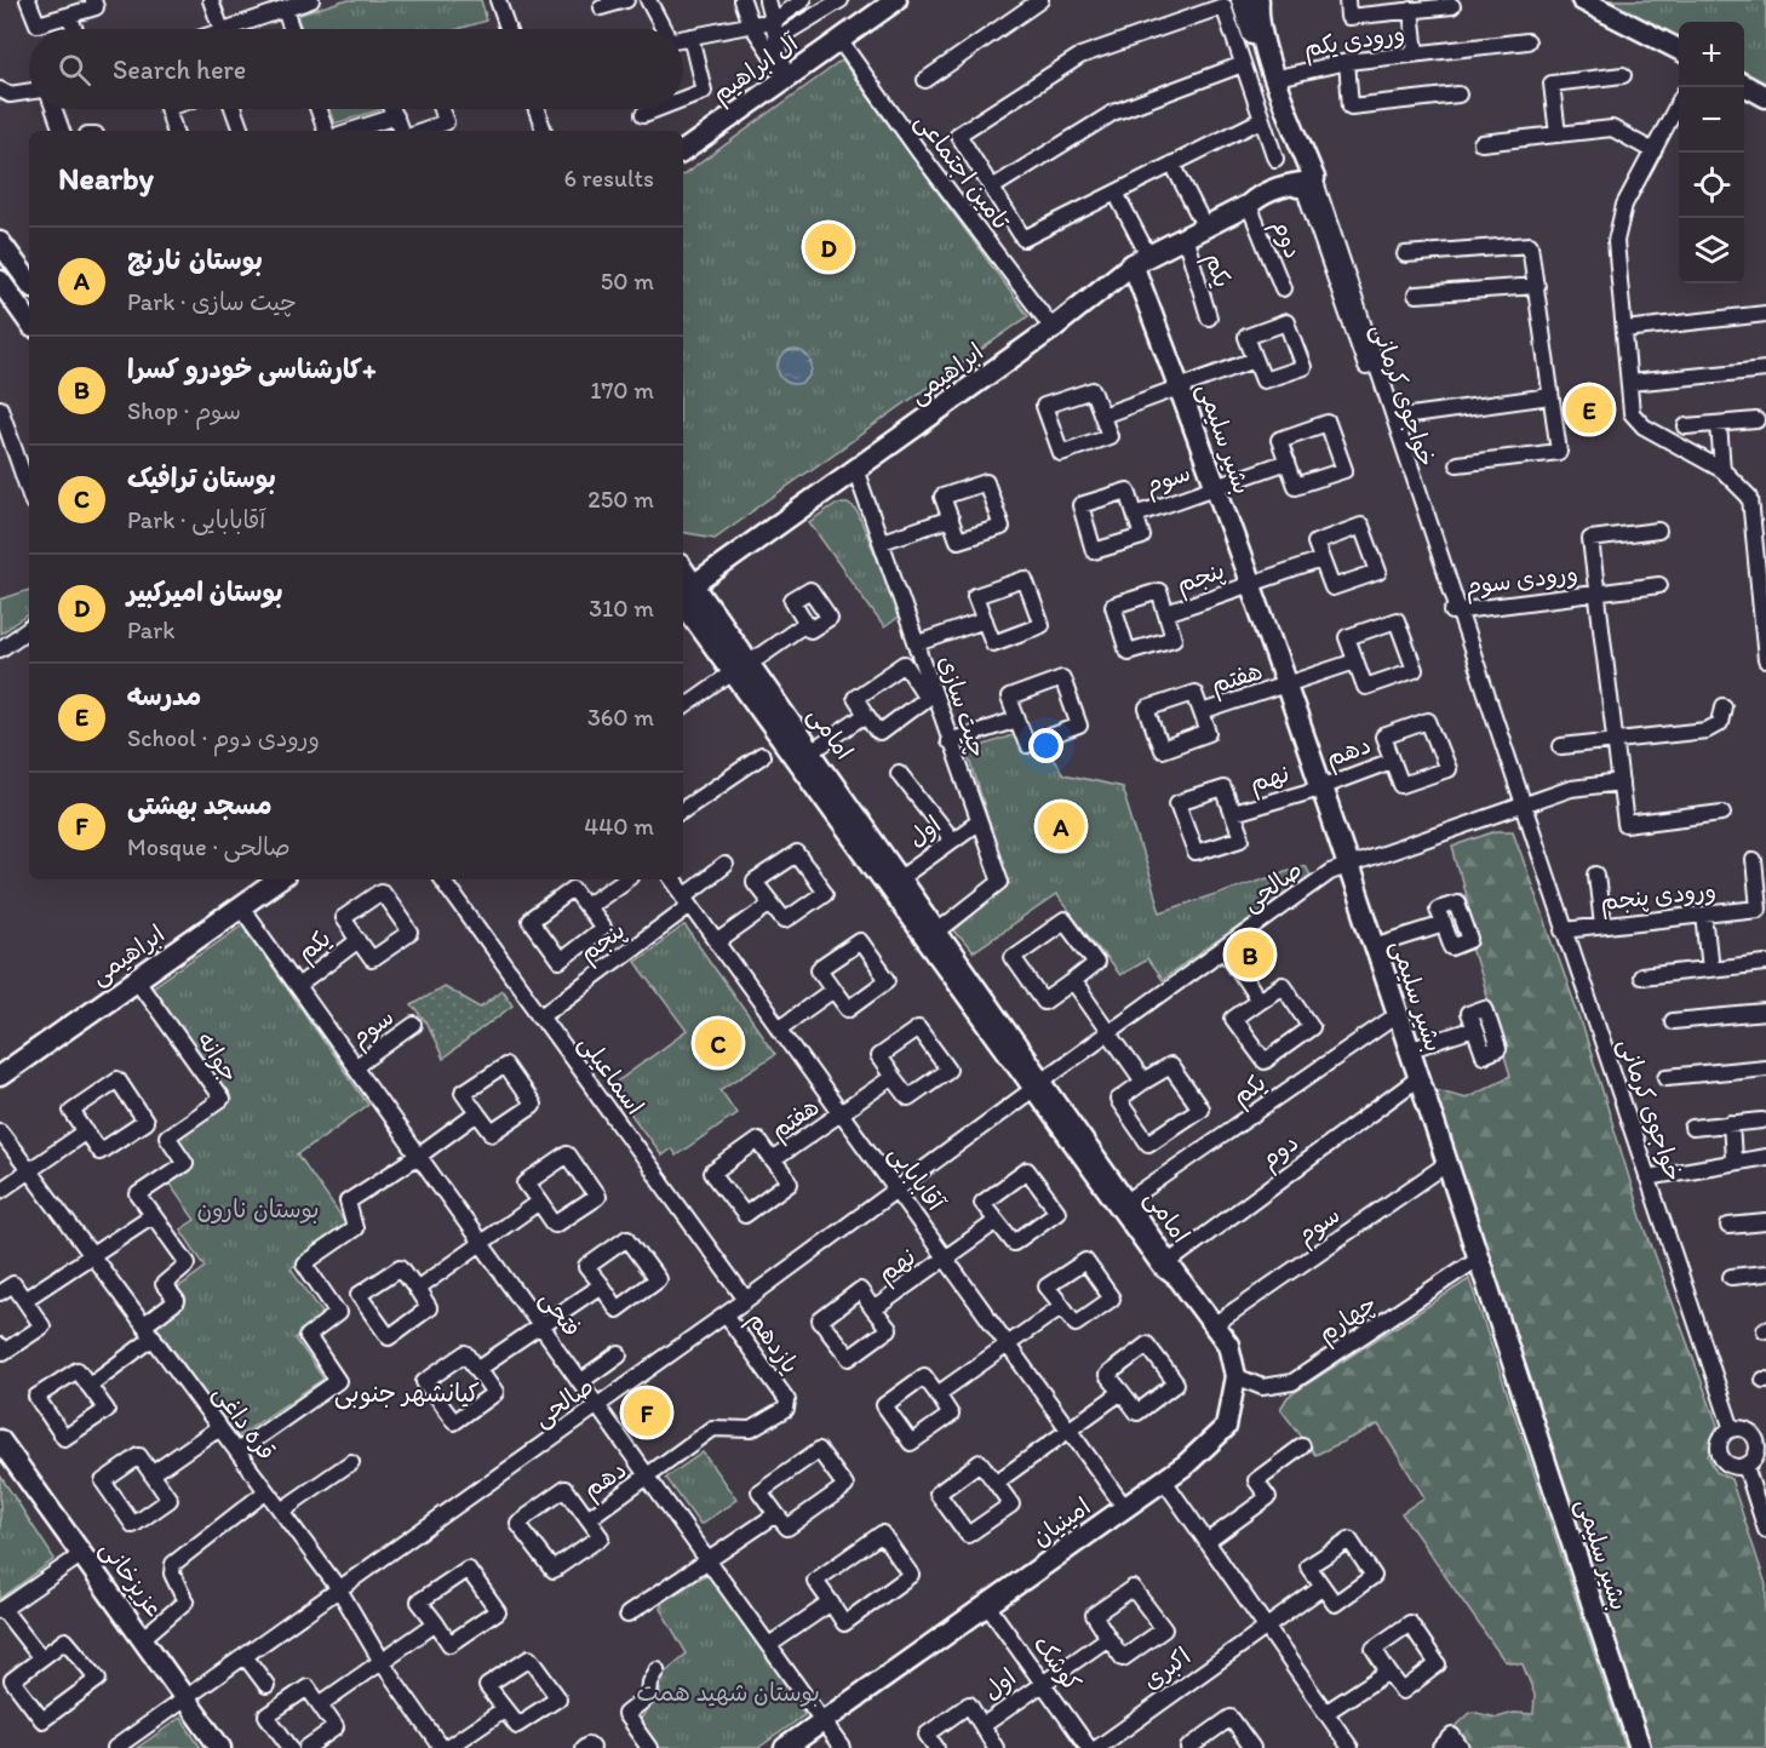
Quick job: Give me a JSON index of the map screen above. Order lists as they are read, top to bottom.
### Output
{
  "streets": {
    "main road": [
      "آل ابراهیم",
      "ابراهیمی",
      "خواجوی کرمانی",
      "بشیر سلیمی",
      "امامی",
      "امینیان",
      "عزیزخانی"
    ],
    "street": [
      "ورودی یکم",
      "تامین اجتماعی",
      "دوم",
      "یکم",
      "سوم",
      "پنجم",
      "ورودی سوم",
      "هفتم",
      "چیت سازی",
      "دهم",
      "نهم",
      "اول",
      "صالحی",
      "ورودی پنجم",
      "جوانه",
      "اسماعیلی",
      "آقابابایی",
      "فتحی",
      "چهارم",
      "یازدهم",
      "قره داغی",
      "کوشک",
      "اکبری"
    ]
  },
  "crossings": [
    ["ورودی یکم", "خواجوی کرمانی"],
    ["آل ابراهیم", "تامین اجتماعی"],
    ["تامین اجتماعی", "ابراهیمی"],
    ["دوم", "ابراهیمی"],
    ["دوم", "بشیر سلیمی"],
    ["دوم", "امامی"],
    ["دوم", "امینیان"],
    ["یکم", "ابراهیمی"],
    ["یکم", "بشیر سلیمی"],
    ["یکم", "امامی"],
    ["یکم", "فتحی"],
    ["ابراهیمی", "خواجوی کرمانی"],
    ["ابراهیمی", "بشیر سلیمی"],
    ["ابراهیمی", "چیت سازی"],
    ["ابراهیمی", "امامی"],
    ["ابراهیمی", "جوانه"],
    ["ابراهیمی", "فتحی"],
    ["خواجوی کرمانی", "ورودی سوم"],
    ["خواجوی کرمانی", "صالحی"],
    ["خواجوی کرمانی", "ورودی پنجم"],
    ["بشیر سلیمی", "سوم"],
    ["بشیر سلیمی", "پنجم"],
    ["بشیر سلیمی", "هفتم"],
    ["بشیر سلیمی", "دهم"],
    ["بشیر سلیمی", "نهم"],
    ["بشیر سلیمی", "صالحی"],
    ["بشیر سلیمی", "چهارم"],
    ["سوم", "فتحی"],
    ["سوم", "امینیان"],
    ["پنجم", "اسماعیلی"],
    ["پنجم", "آقابابایی"],
    ["هفتم", "آقابابایی"],
    ["چیت سازی", "امامی"],
    ["چیت سازی", "اول"],
    ["امامی", "اول"],
    ["امامی", "صالحی"],
    ["امامی", "امینیان"],
    ["دهم", "نهم"],
    ["دهم", "فتحی"],
    ["دهم", "یازدهم"],
    ["نهم", "آقابابایی"],
    ["اول", "کوشک"],
    ["صالحی", "اسماعیلی"],
    ["صالحی", "آقابابایی"],
    ["صالحی", "فتحی"],
    ["صالحی", "یازدهم"],
    ["صالحی", "قره داغی"],
    ["صالحی", "عزیزخانی"],
    ["جوانه", "قره داغی"],
    ["آقابابایی", "امینیان"],
    ["فتحی", "یازدهم"],
    ["فتحی", "امینیان"],
    ["چهارم", "امینیان"],
    ["امینیان", "کوشک"]
  ],
  "districts": ["کیانشهر جنوبی"],
  "parks": ["بوستان نارون", "بوستان شهید همت"],
  "page": {
    "map_buttons": ["+", "−"],
    "search": "Search here",
    "heading": ["Nearby", "6 results"],
    "pins": [
      "D",
      "E",
      "A",
      "B",
      "C",
      "F"
    ],
    "list": [
      {
        "mark": "A",
        "name": "بوستان نارنج",
        "note": "Park · چیت سازی",
        "value": "50 m"
      },
      {
        "mark": "B",
        "name": "کارشناسی خودرو کسرا+",
        "note": "Shop · سوم",
        "value": "170 m"
      },
      {
        "mark": "C",
        "name": "بوستان ترافیک",
        "note": "Park · آقابابایی",
        "value": "250 m"
      },
      {
        "mark": "D",
        "name": "بوستان امیرکبیر",
        "note": "Park",
        "value": "310 m"
      },
      {
        "mark": "E",
        "name": "مدرسه",
        "note": "School · ورودی دوم",
        "value": "360 m"
      },
      {
        "mark": "F",
        "name": "مسجد بهشتی",
        "note": "Mosque · صالحی",
        "value": "440 m"
      }
    ]
  }
}
